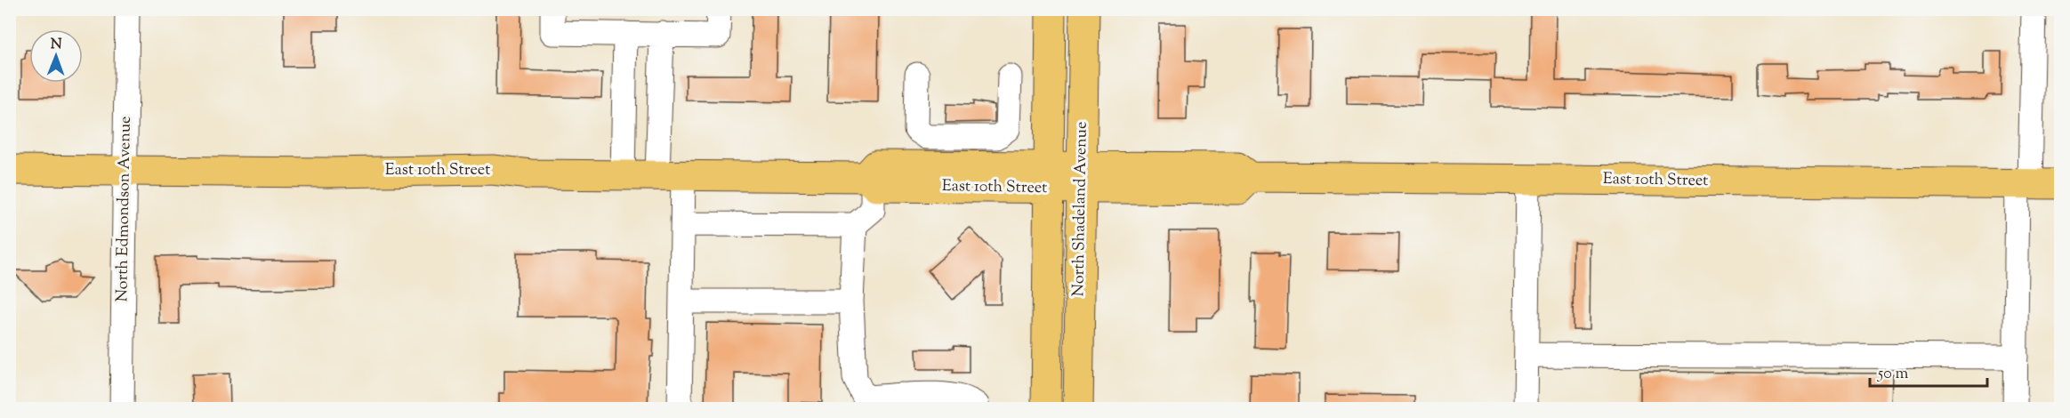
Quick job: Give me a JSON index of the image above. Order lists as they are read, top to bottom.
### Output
{
  "streets": {
    "main road": ["East 10th Street", "North Shadeland Avenue"],
    "street": ["North Edmondson Avenue"]
  },
  "crossings": [
    ["East 10th Street", "North Edmondson Avenue"],
    ["East 10th Street", "North Shadeland Avenue"]
  ],
  "scale_bar": "50 m",
  "north": "top"
}
